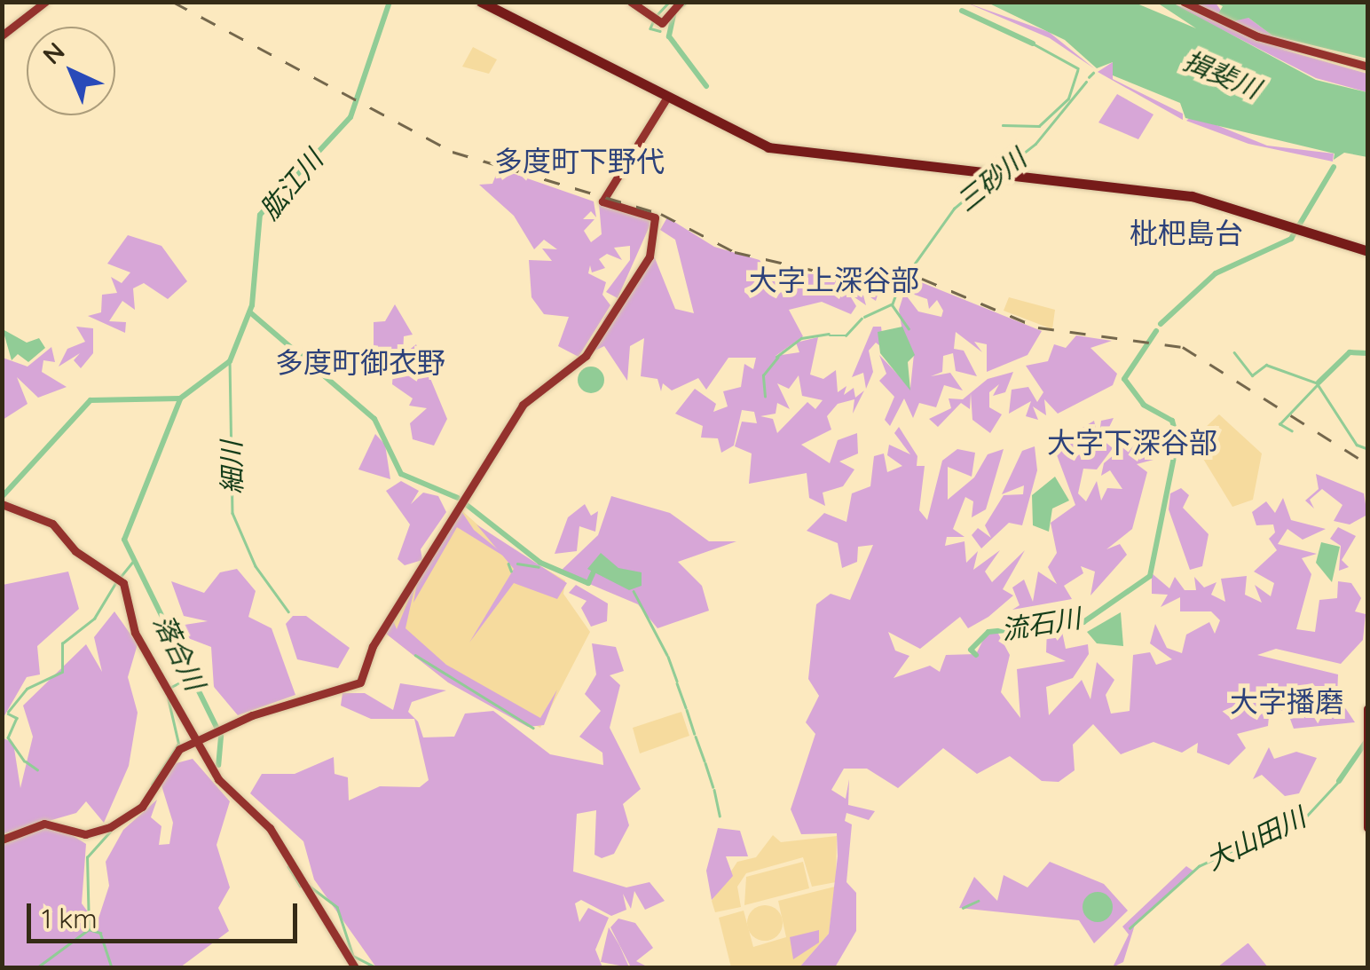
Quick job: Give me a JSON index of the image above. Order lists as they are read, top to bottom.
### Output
{
  "districts": [
    "多度町下野代",
    "枇杷島台",
    "大字上深谷部",
    "多度町御衣野",
    "大字下深谷部",
    "大字播磨"
  ],
  "water": [
    "揖斐川",
    "三砂川",
    "肱江川",
    "細川",
    "流石川",
    "落合川",
    "大山田川"
  ],
  "scale_bar": "1 km",
  "north": "top left"
}
